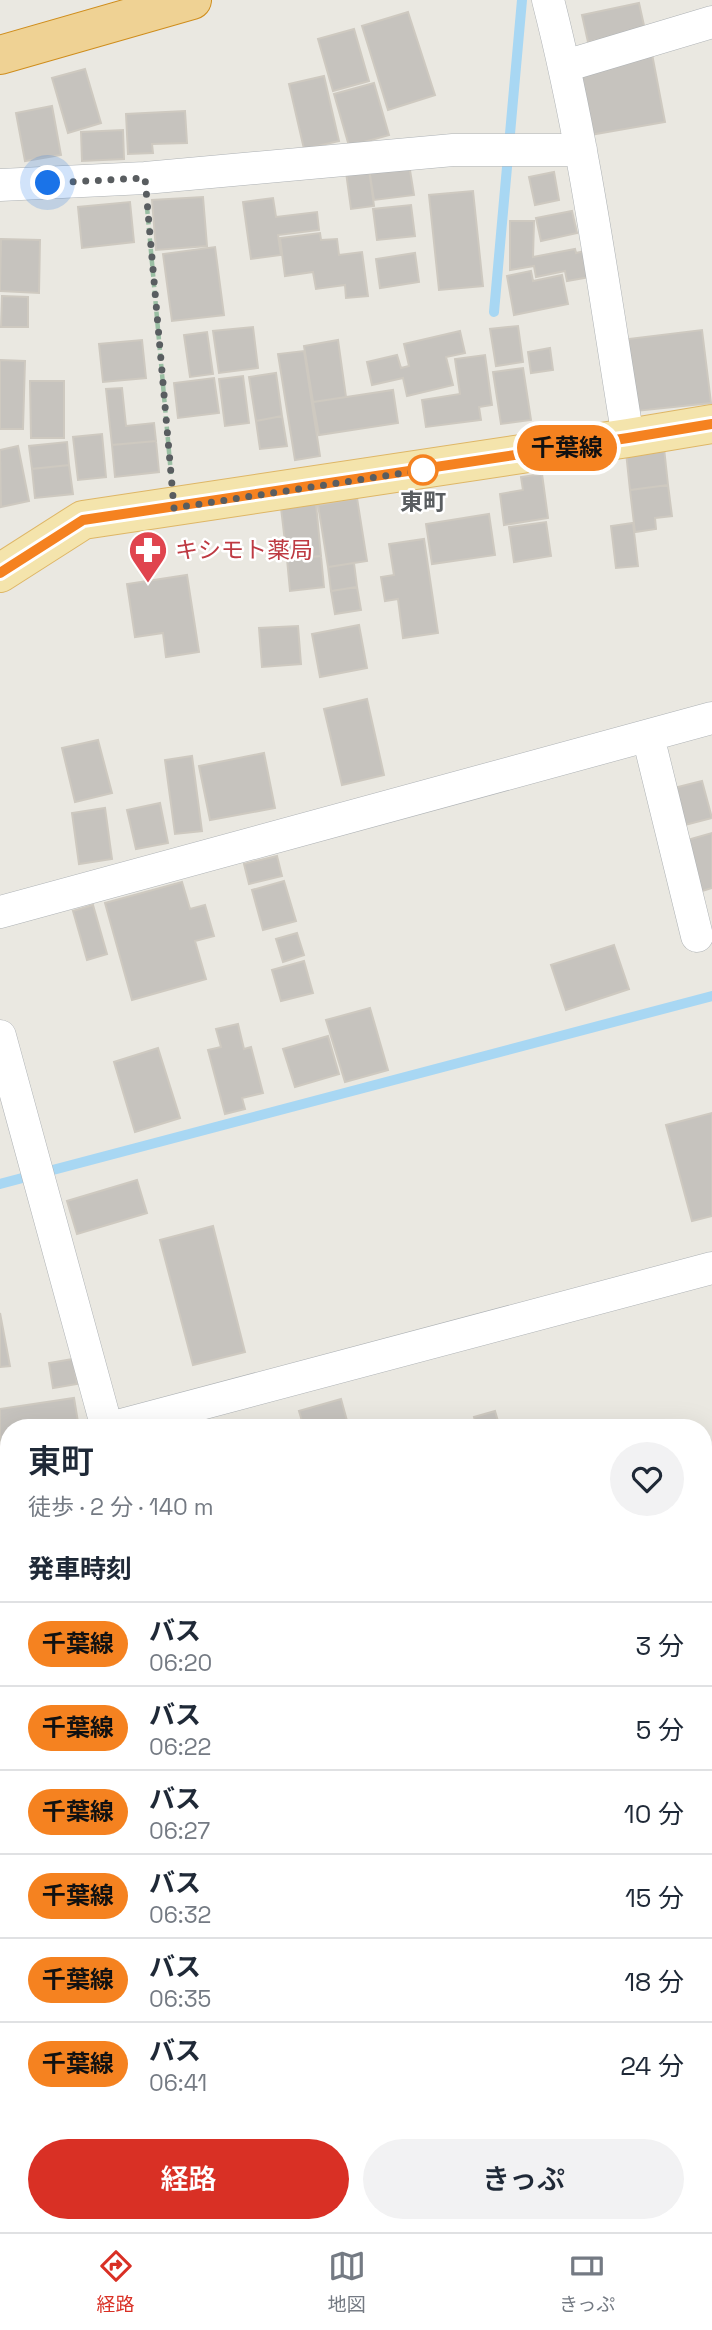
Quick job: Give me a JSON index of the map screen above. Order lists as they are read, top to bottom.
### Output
{
  "places": {
    "other": ["東町"],
    "pharmacy": ["キシモト薬局"]
  },
  "lines": ["bus line 千葉線"],
  "page": {
    "on_map": "千葉線",
    "heading": [
      ["東町", "徒歩 · 2 分 · 140 m"],
      "発車時刻"
    ],
    "list": [
      {
        "mark": "千葉線",
        "name": "バス",
        "note": "06:20",
        "value": "3 分"
      },
      {
        "mark": "千葉線",
        "name": "バス",
        "note": "06:22",
        "value": "5 分"
      },
      {
        "mark": "千葉線",
        "name": "バス",
        "note": "06:27",
        "value": "10 分"
      },
      {
        "mark": "千葉線",
        "name": "バス",
        "note": "06:32",
        "value": "15 分"
      },
      {
        "mark": "千葉線",
        "name": "バス",
        "note": "06:35",
        "value": "18 分"
      },
      {
        "mark": "千葉線",
        "name": "バス",
        "note": "06:41",
        "value": "24 分"
      }
    ],
    "buttons": ["経路", "きっぷ"],
    "tabs": ["経路", "地図", "きっぷ"]
  }
}
